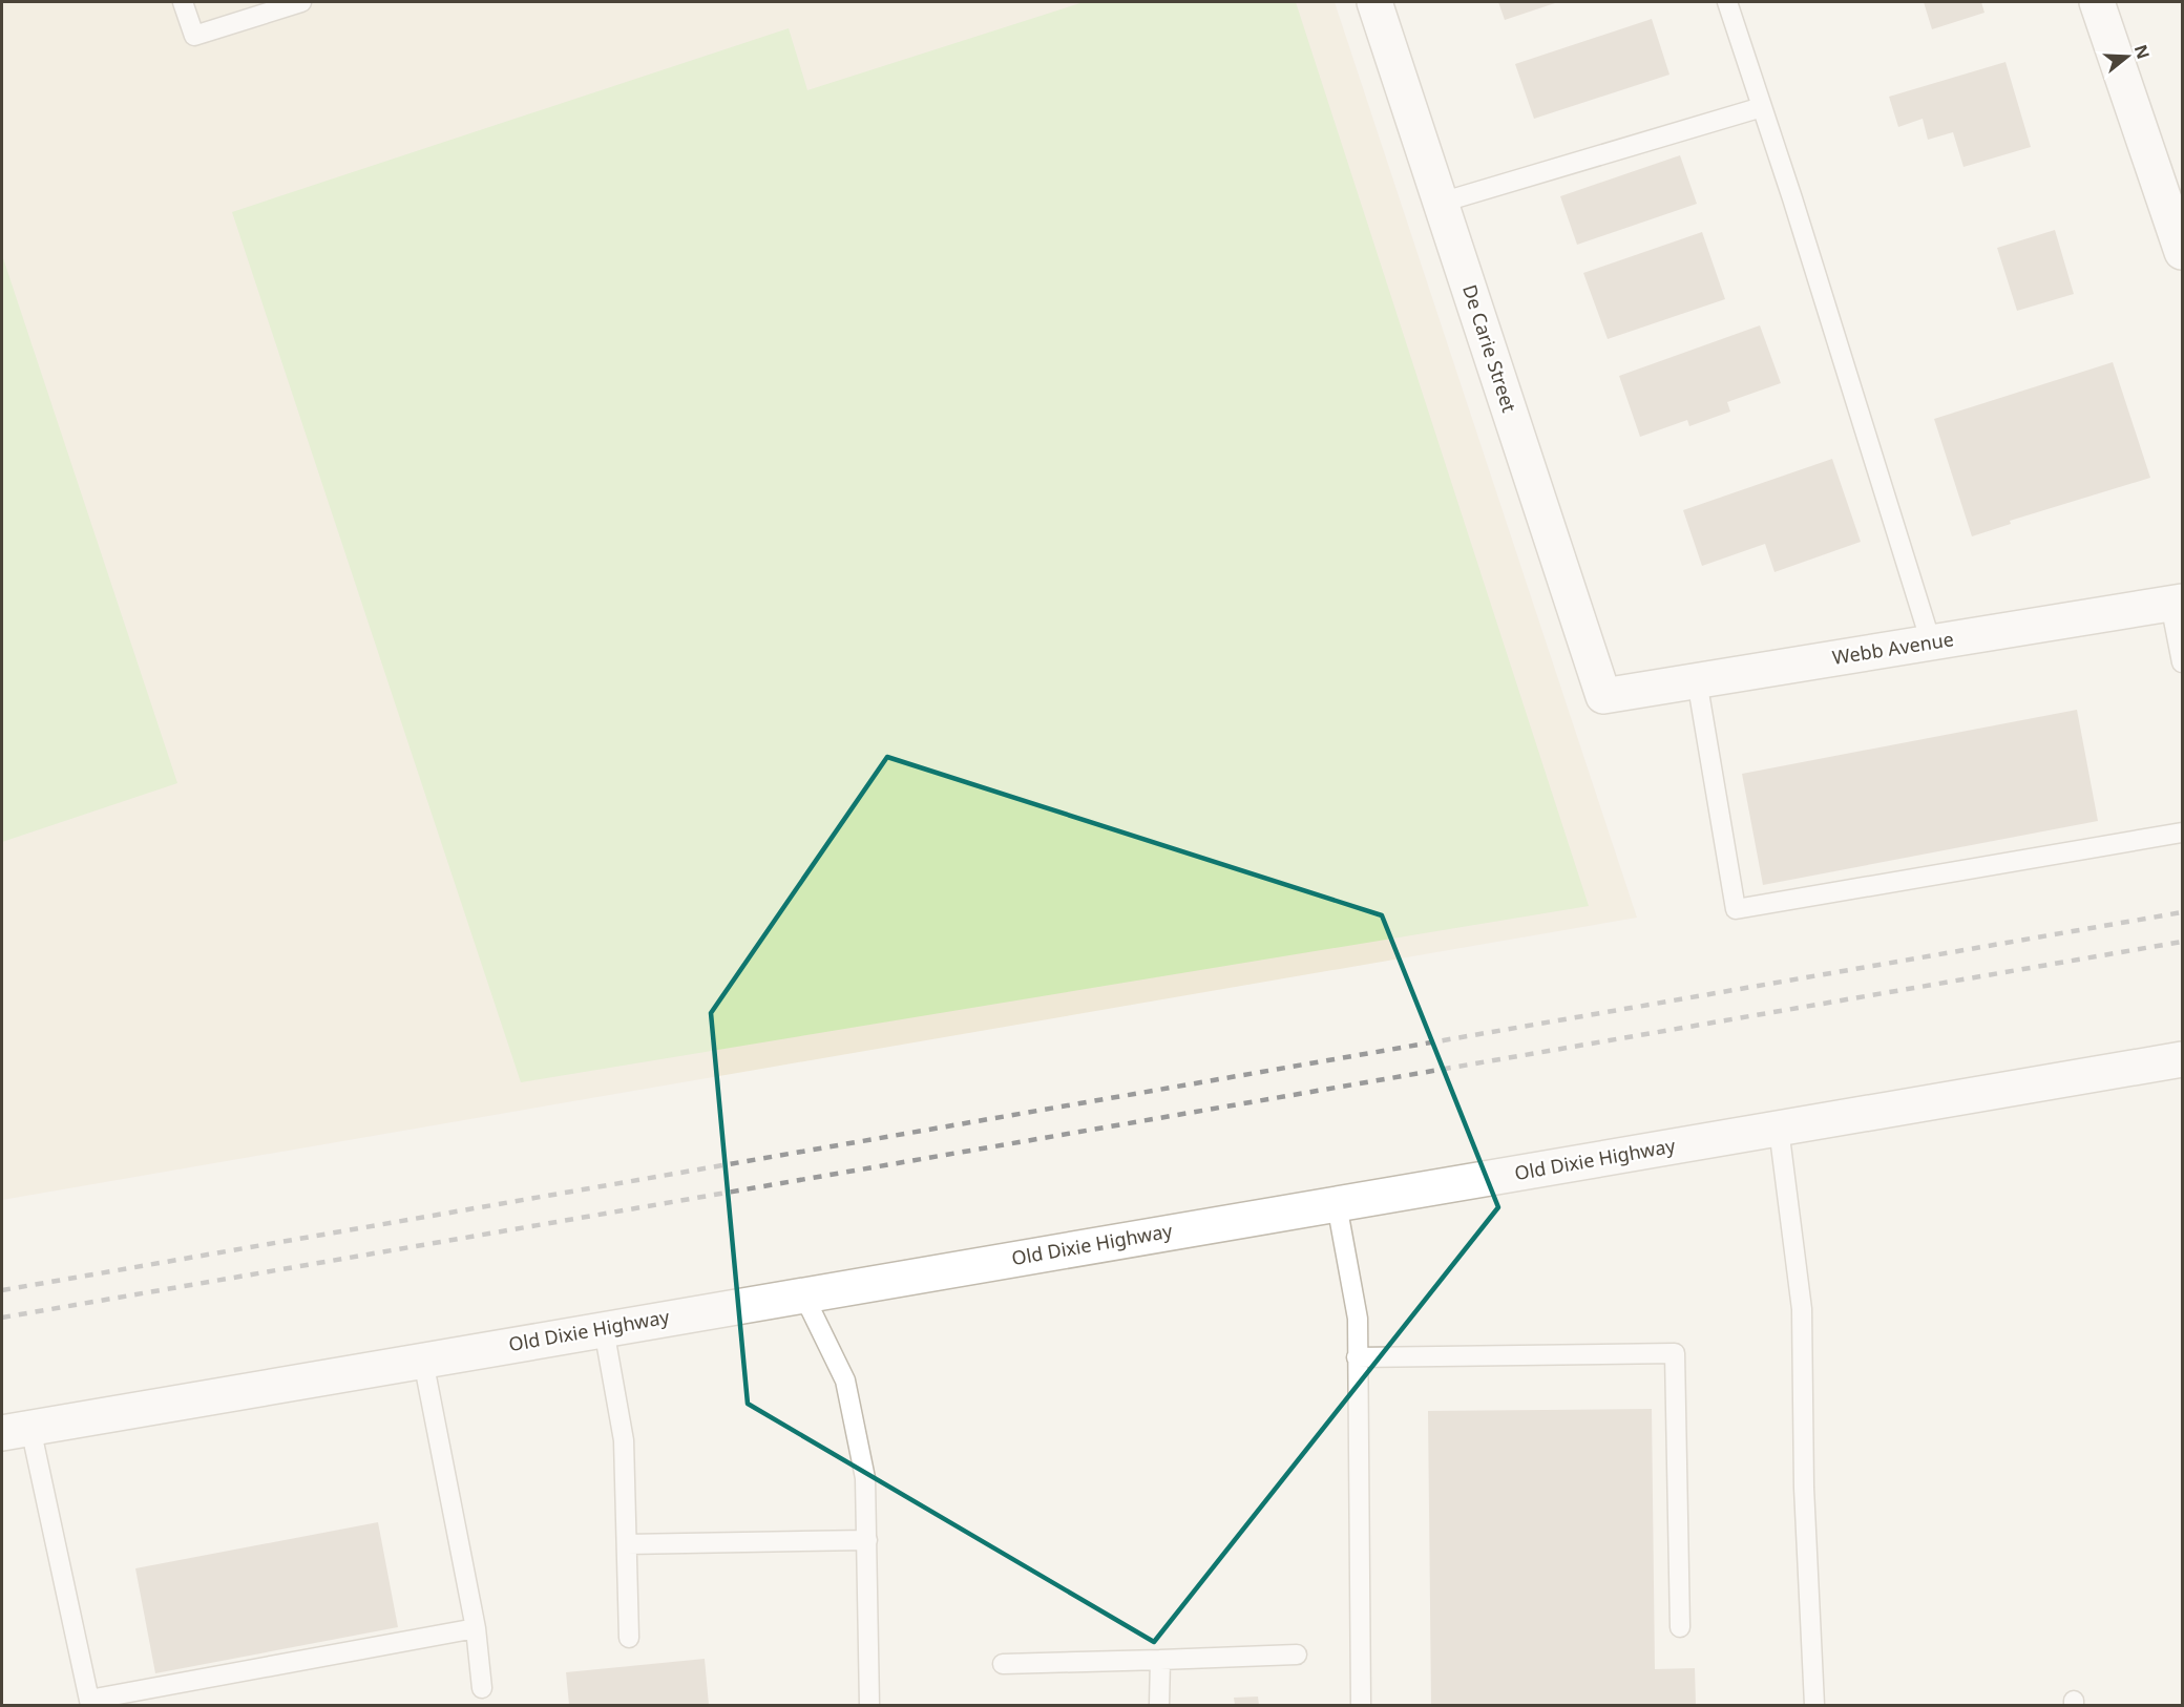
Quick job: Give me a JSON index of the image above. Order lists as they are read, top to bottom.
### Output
{
  "streets": {
    "street": ["De Carie Street", "Webb Avenue", "Old Dixie Highway"]
  },
  "crossings": [
    ["De Carie Street", "Webb Avenue"]
  ],
  "north": "right"
}
